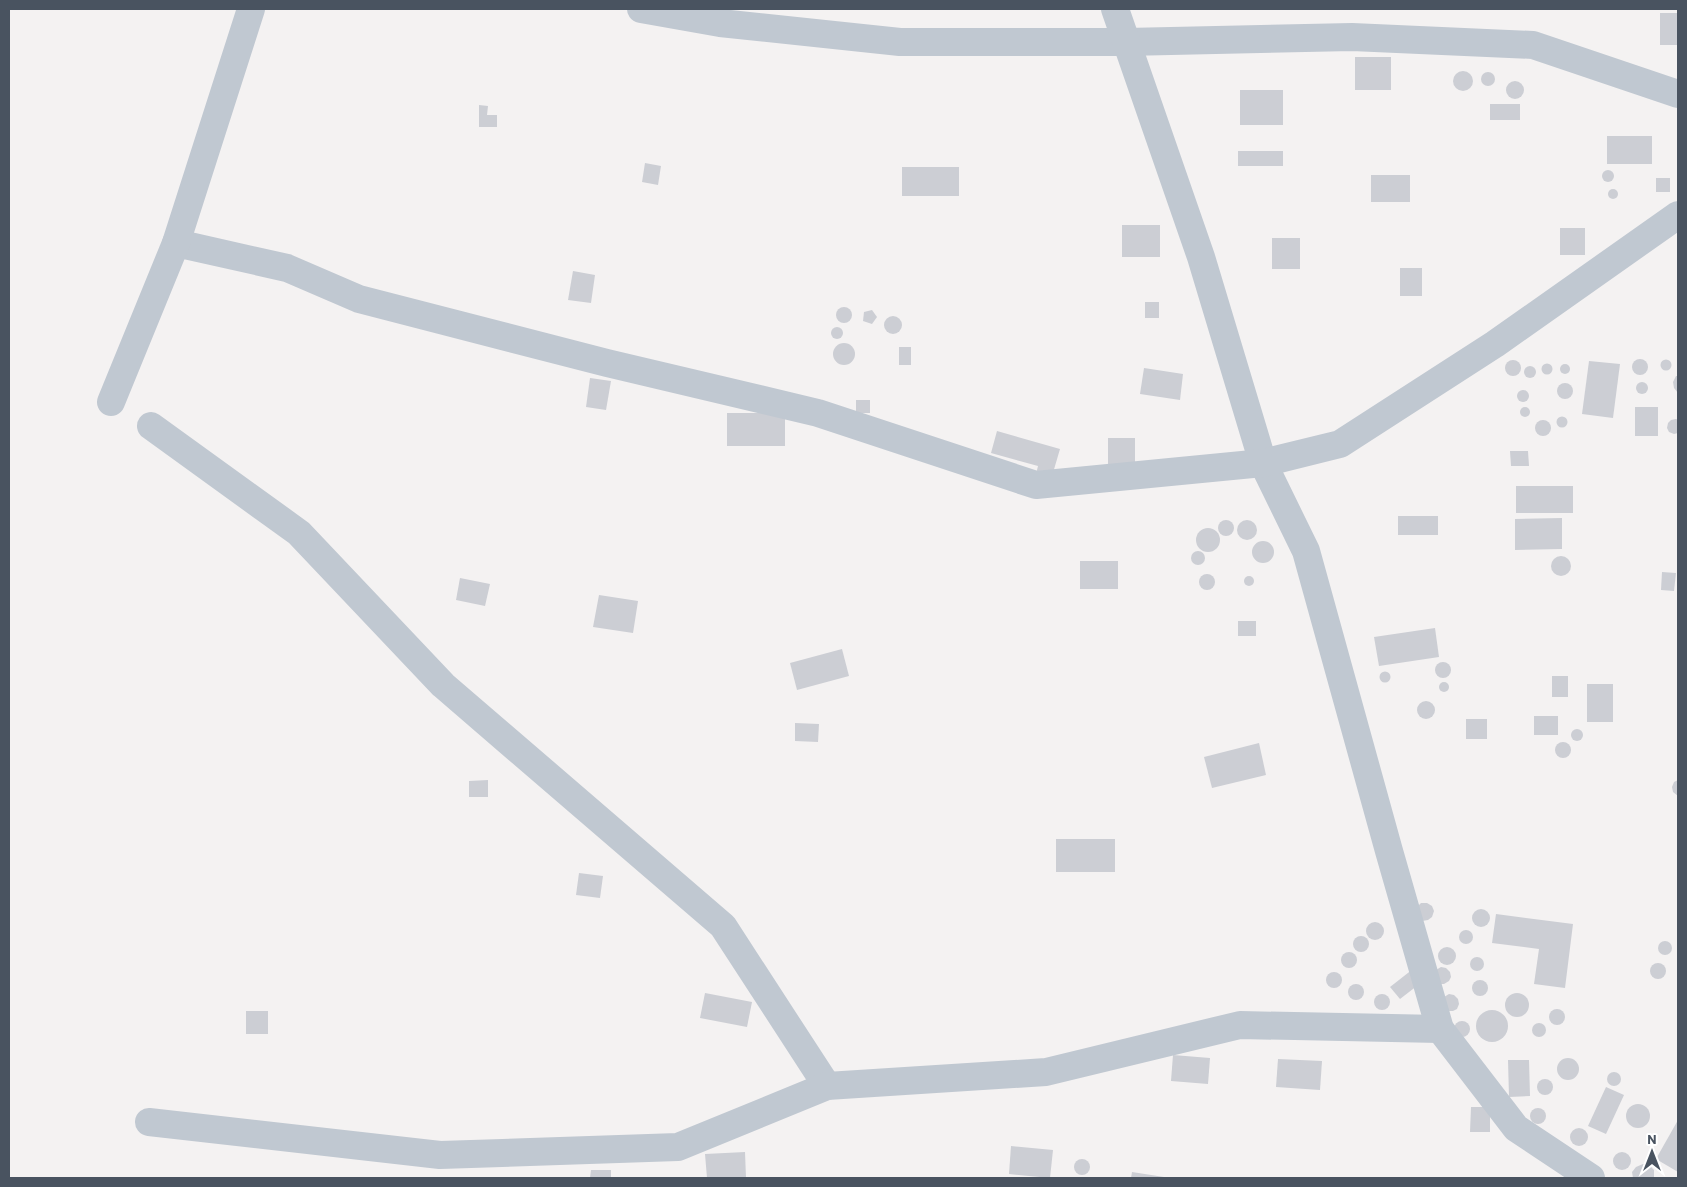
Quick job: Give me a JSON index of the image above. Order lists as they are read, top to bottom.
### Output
{
  "north": "top"
}
